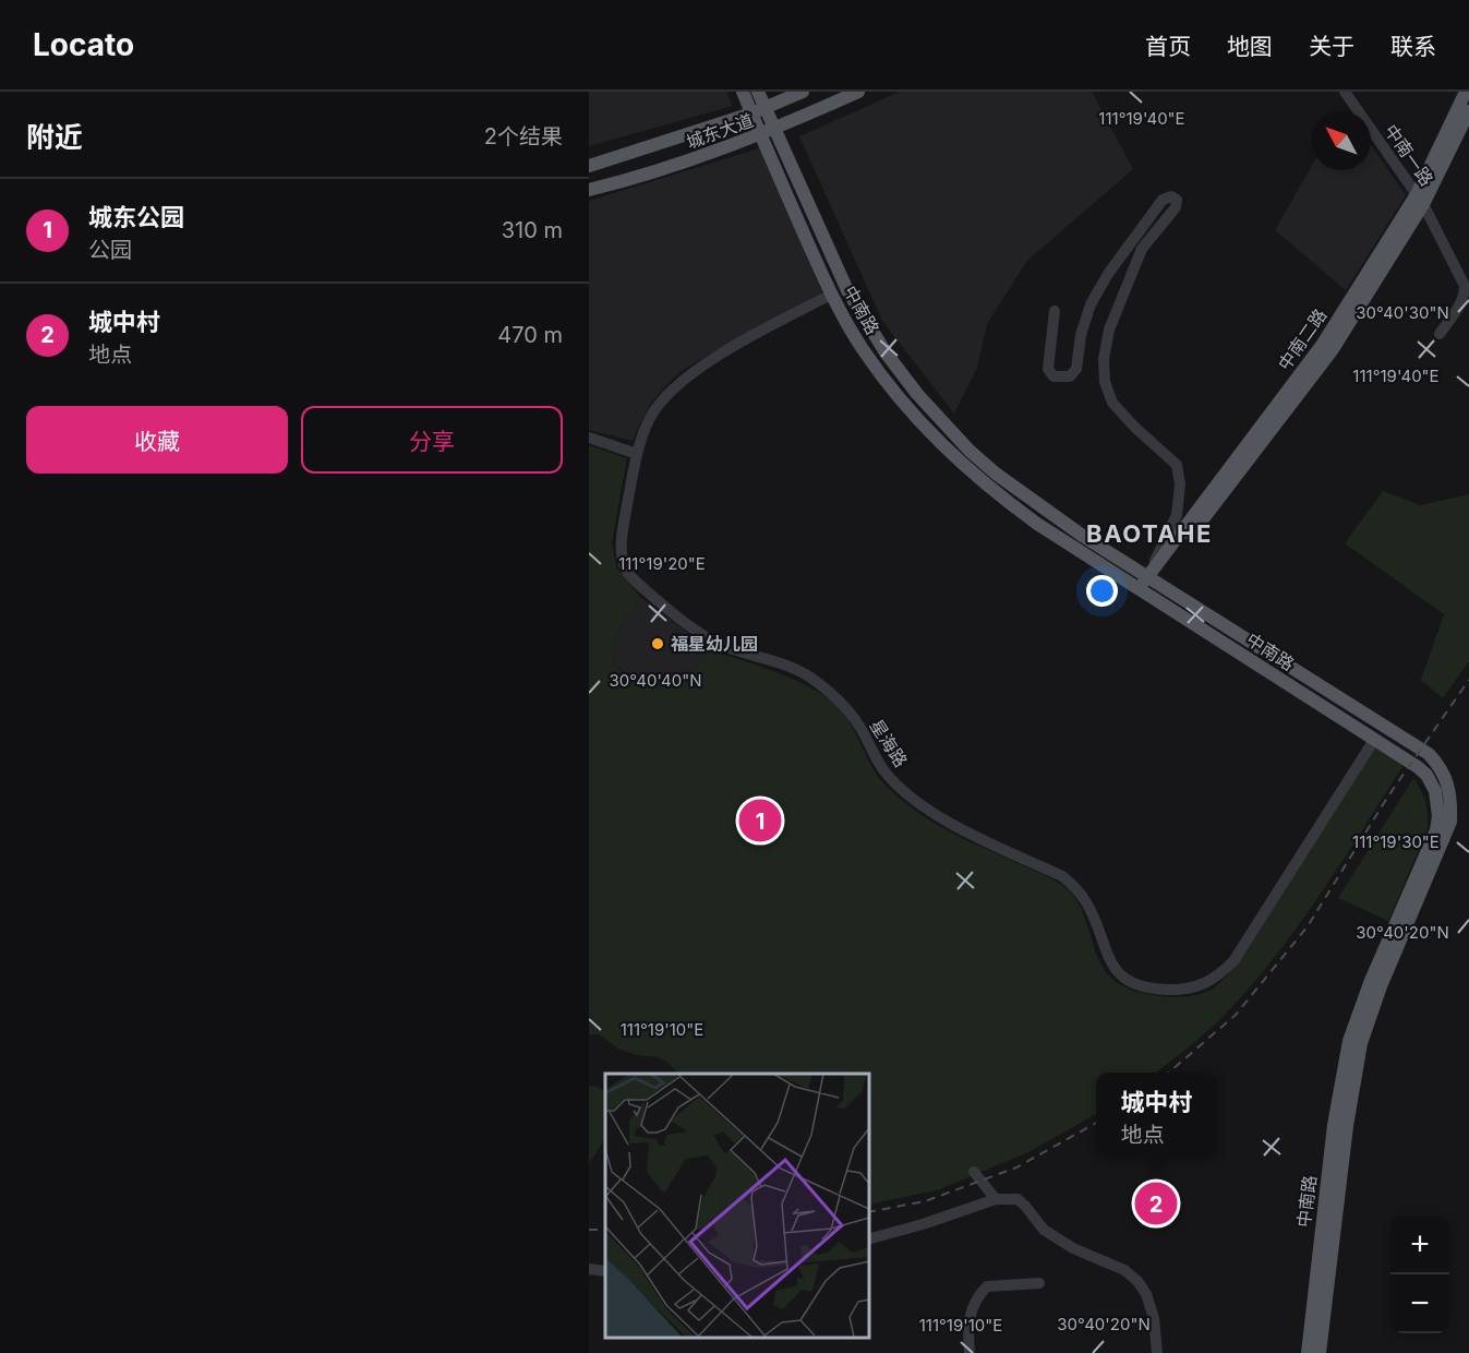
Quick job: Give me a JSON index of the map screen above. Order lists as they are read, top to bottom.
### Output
{
  "streets": {
    "main road": ["城东大道", "中南路", "中南二路"],
    "street": ["中南一路", "星海路"]
  },
  "crossings": [
    ["城东大道", "中南路"],
    ["中南一路", "中南二路"],
    ["中南路", "中南二路"],
    ["中南路", "星海路"]
  ],
  "districts": ["BAOTAHE"],
  "places": ["福星幼儿园"],
  "north": "top left",
  "page": {
    "header": "Locato",
    "nav": [
      "首页",
      "地图",
      "关于",
      "联系"
    ],
    "heading": ["附近", "2个结果"],
    "list": [
      {
        "mark": "1",
        "name": "城东公园",
        "note": "公园",
        "value": "310 m"
      },
      {
        "mark": "2",
        "name": "城中村",
        "note": "地点",
        "value": "470 m"
      }
    ],
    "buttons": ["收藏", "分享"],
    "pins": ["1", "2"],
    "popup": ["城中村", "地点"],
    "map_buttons": ["+", "−"]
  },
  "coordinates": [
    "111°19'40\"E",
    "30°40'30\"N",
    "111°19'20\"E",
    "30°40'40\"N",
    "111°19'30\"E",
    "30°40'20\"N",
    "111°19'10\"E"
  ]
}
